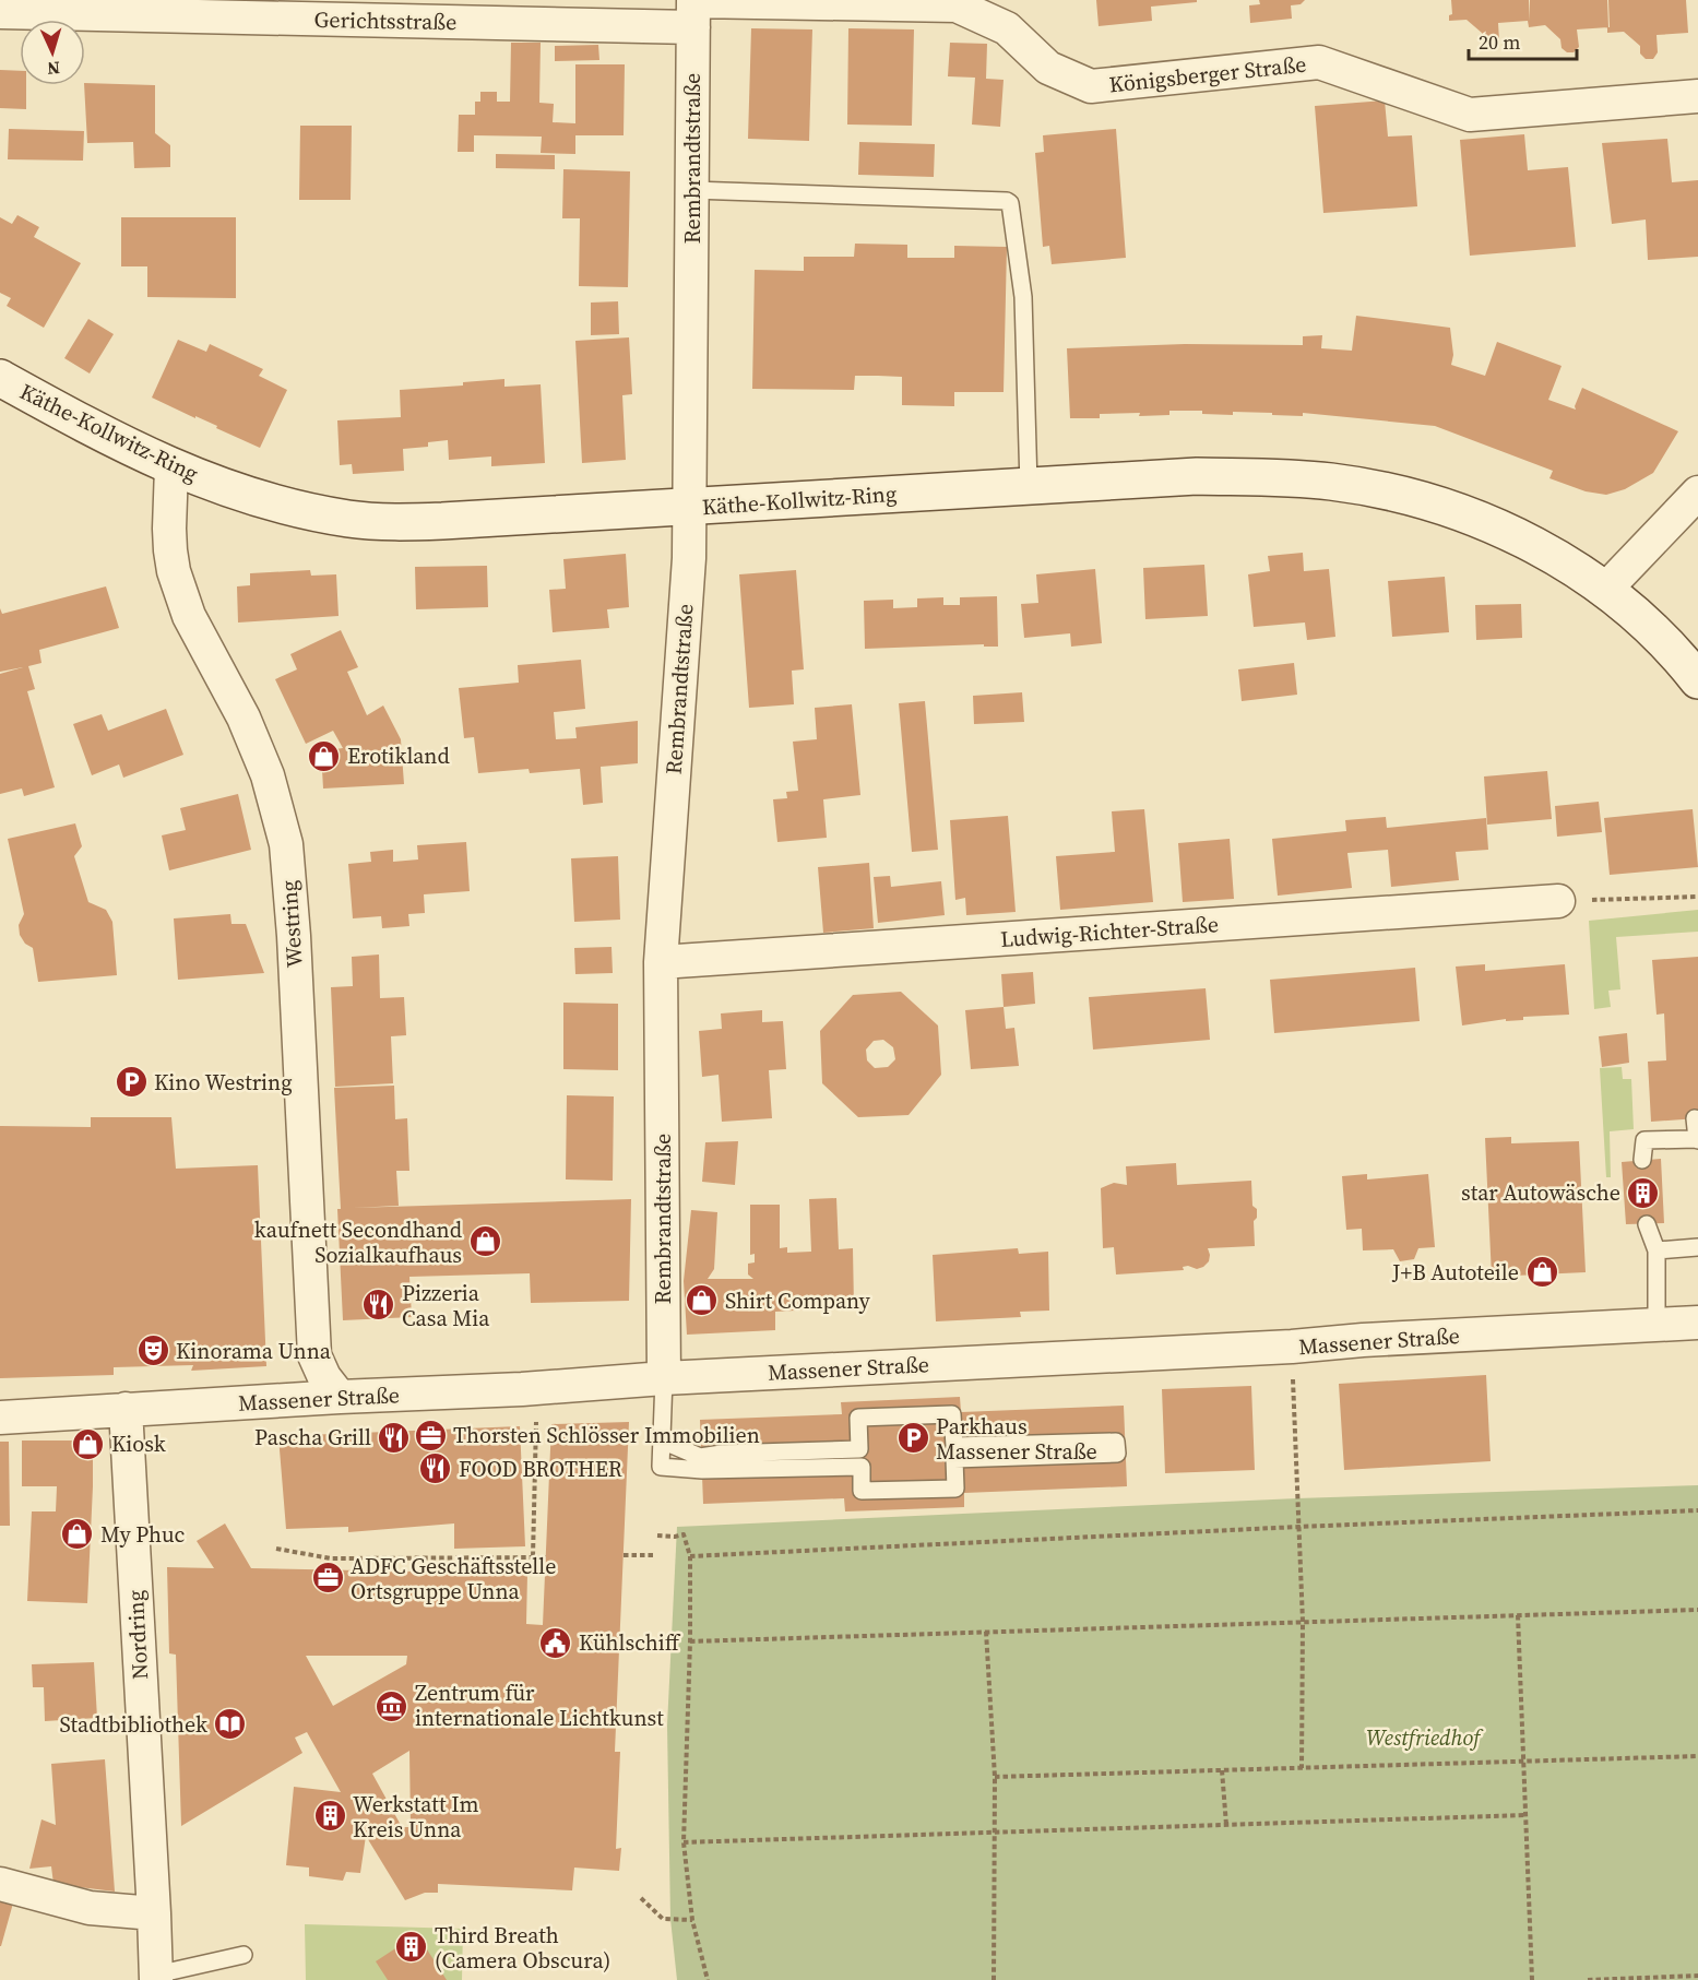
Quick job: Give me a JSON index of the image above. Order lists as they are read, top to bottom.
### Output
{
  "streets": {
    "main road": ["Käthe-Kollwitz-Ring"],
    "street": [
      "Gerichtsstraße",
      "Königsberger Straße",
      "Rembrandtstraße",
      "Westring",
      "Ludwig-Richter-Straße",
      "Massener Straße",
      "Nordring"
    ]
  },
  "crossings": [
    ["Gerichtsstraße", "Königsberger Straße"],
    ["Gerichtsstraße", "Rembrandtstraße"],
    ["Königsberger Straße", "Rembrandtstraße"],
    ["Rembrandtstraße", "Käthe-Kollwitz-Ring"],
    ["Rembrandtstraße", "Ludwig-Richter-Straße"],
    ["Rembrandtstraße", "Massener Straße"],
    ["Käthe-Kollwitz-Ring", "Westring"],
    ["Westring", "Massener Straße"],
    ["Massener Straße", "Nordring"]
  ],
  "parks": ["Westfriedhof"],
  "places": {
    "shop": [
      "Erotikland",
      "kaufnett Secondhand Sozialkaufhaus",
      "J+B Autoteile",
      "Shirt Company",
      "Kiosk",
      "My Phuc"
    ],
    "parking": ["Kino Westring", "Parkhaus Massener Straße"],
    "building": ["star Autowäsche", "Werkstatt Im Kreis Unna", "Third Breath (Camera Obscura)"],
    "restaurant": ["Pizzeria Casa Mia", "Pascha Grill", "FOOD BROTHER"],
    "theatre": ["Kinorama Unna"],
    "office": ["Thorsten Schlösser Immobilien", "ADFC Geschäftsstelle Ortsgruppe Unna"],
    "public building": ["Kühlschiff"],
    "museum": ["Zentrum für internationale Lichtkunst"],
    "library": ["Stadtbibliothek"]
  },
  "scale_bar": "20 m",
  "north": "bottom"
}
